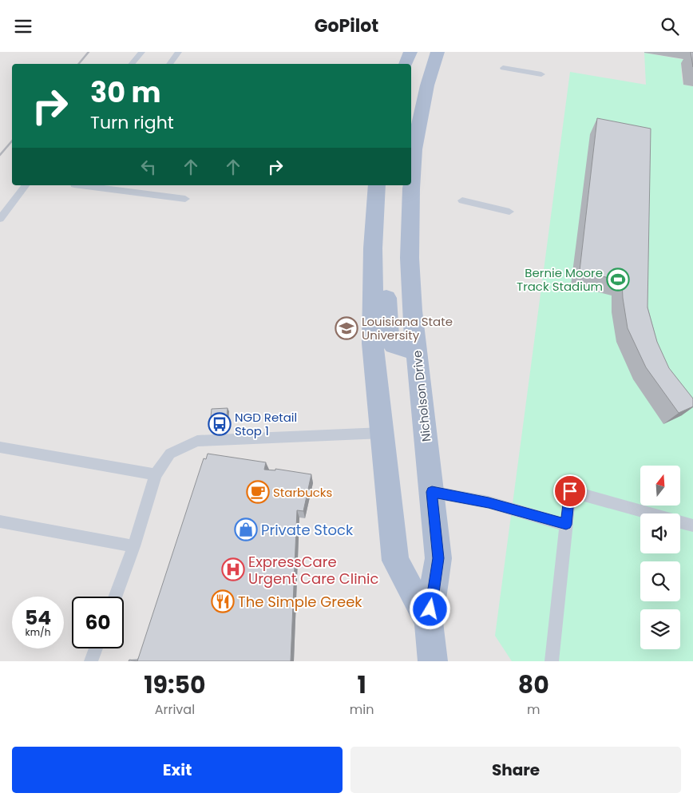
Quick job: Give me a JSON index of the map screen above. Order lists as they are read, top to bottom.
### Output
{
  "streets": {
    "main road": ["Nicholson Drive"]
  },
  "places": {
    "sports": ["Bernie Moore Track Stadium"],
    "school or university": ["Louisiana State University"],
    "bus stop": ["NGD Retail Stop 1"],
    "cafe": ["Starbucks"],
    "shop": ["Private Stock"],
    "hospital": ["ExpressCare Urgent Care Clinic"],
    "restaurant": ["The Simple Greek"]
  },
  "north": "top",
  "page": {
    "header": "GoPilot",
    "turn": ["30 m", "Turn right"],
    "speed": "54 km/h",
    "limit": "60",
    "eta": [
      "19:50",
      "Arrival",
      "1",
      "min",
      "80",
      "m"
    ],
    "buttons": ["Exit", "Share"]
  }
}
